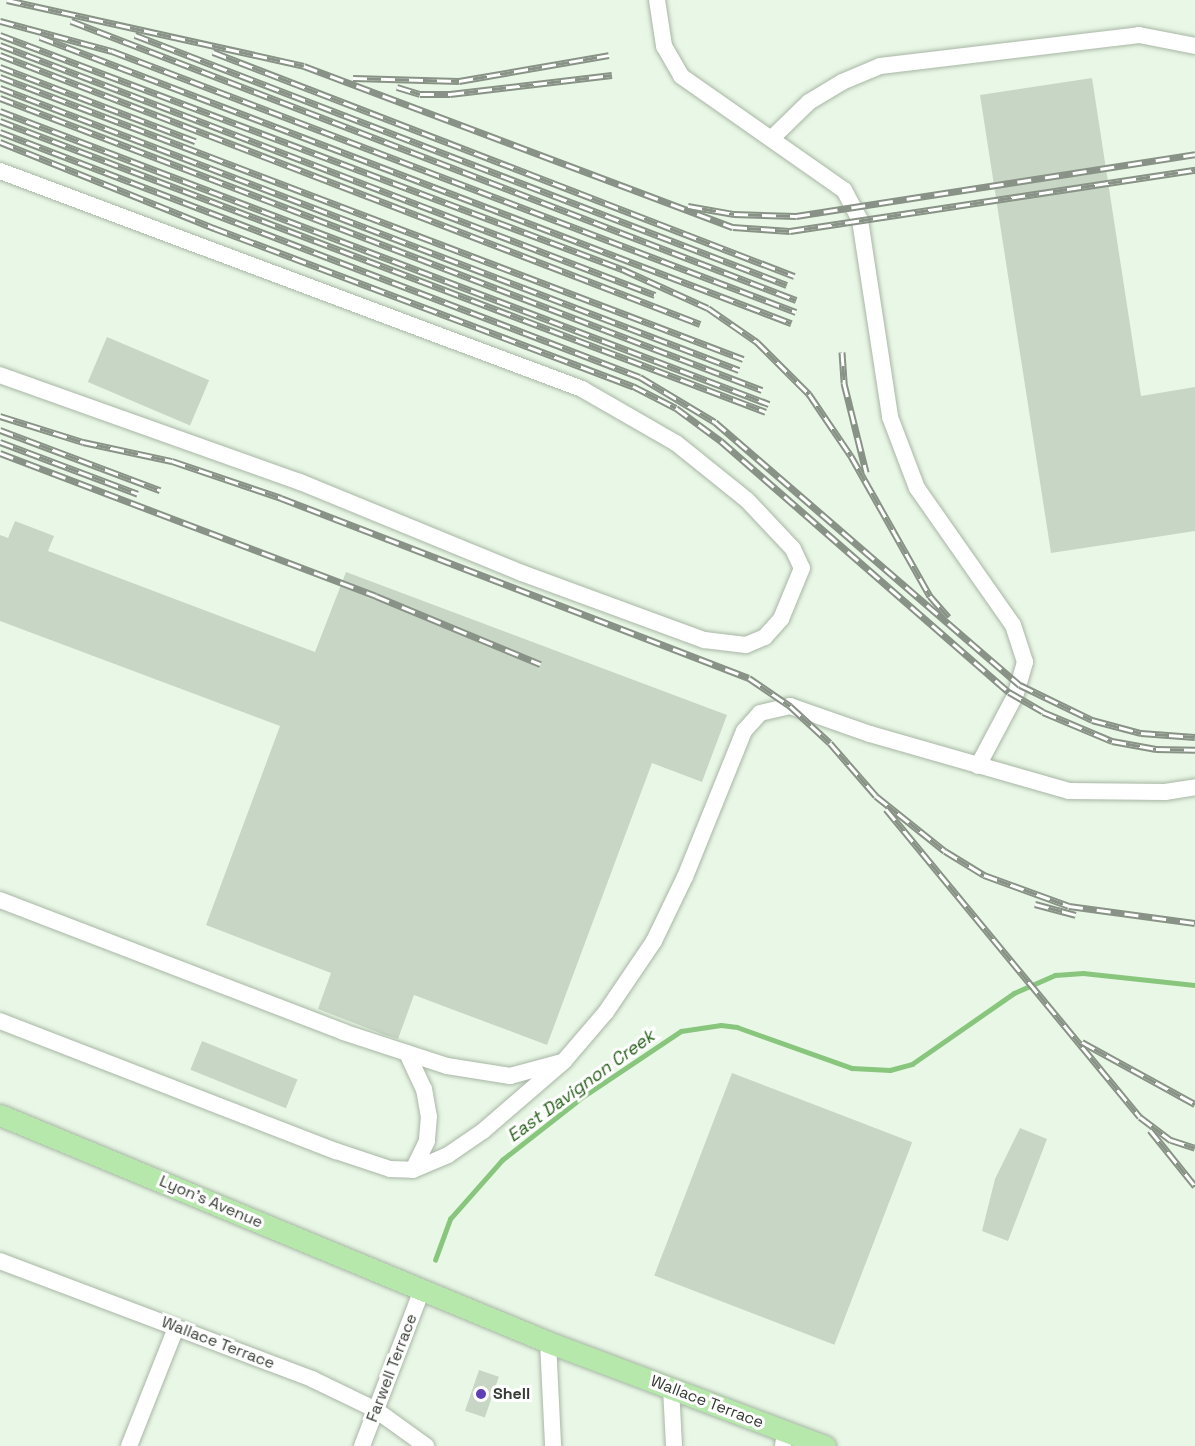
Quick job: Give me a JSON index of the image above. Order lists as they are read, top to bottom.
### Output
{
  "streets": {
    "main road": ["Lyon's Avenue", "Wallace Terrace"],
    "street": ["Farwell Terrace"]
  },
  "crossings": [
    ["Lyon's Avenue", "Wallace Terrace"],
    ["Lyon's Avenue", "Farwell Terrace"],
    ["Wallace Terrace", "Farwell Terrace"]
  ],
  "water": ["East Davignon Creek"],
  "places": ["Shell"]
}
